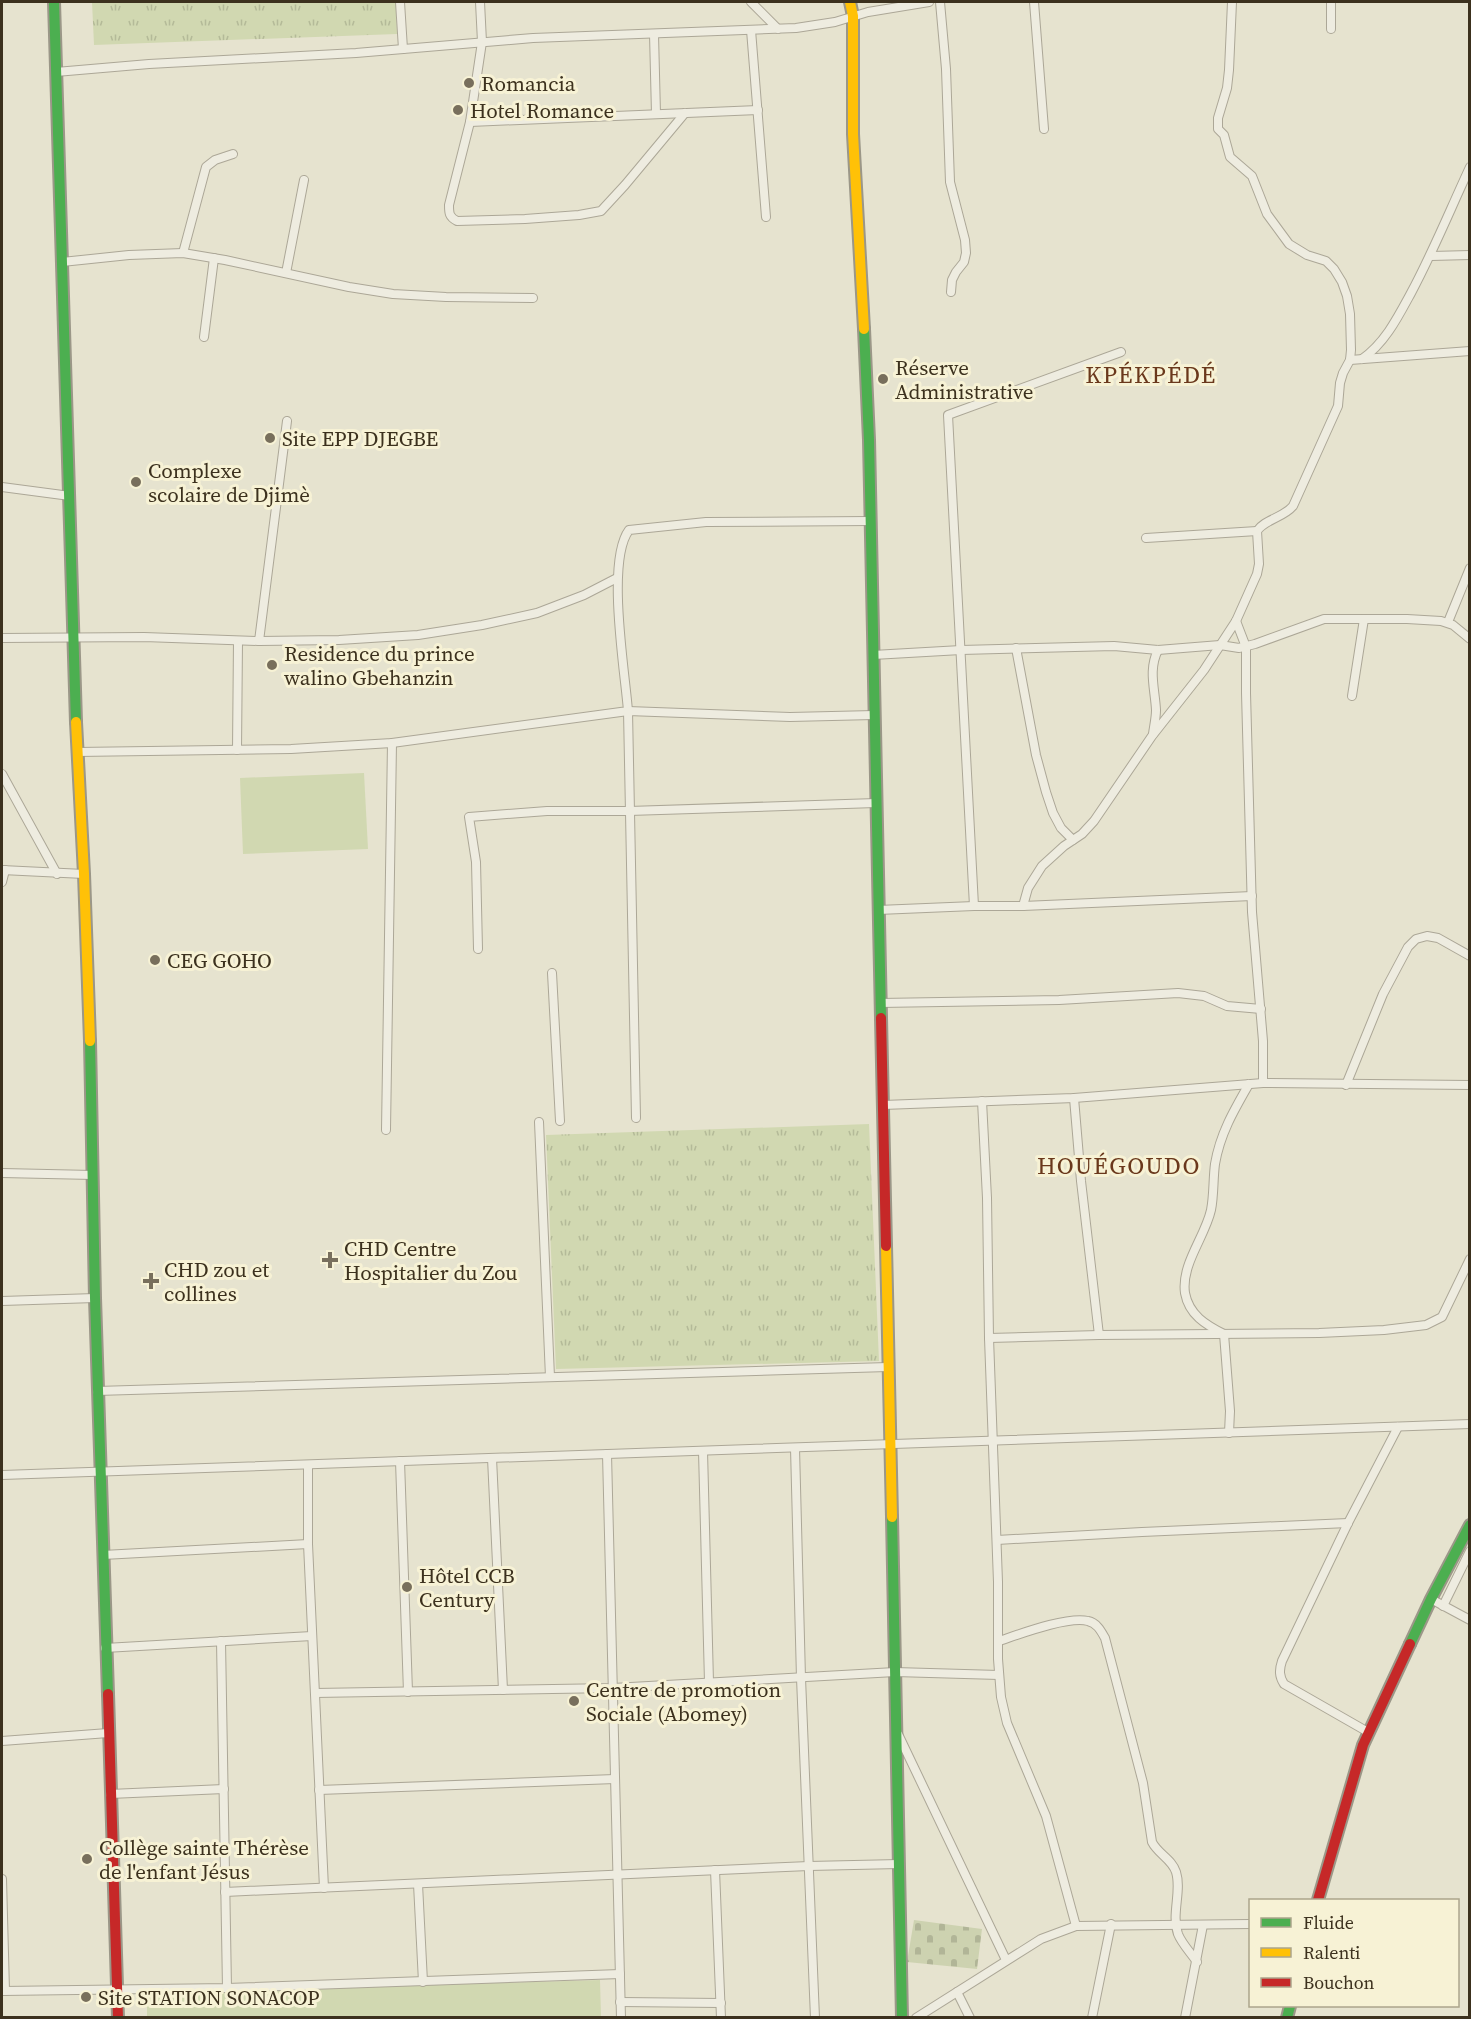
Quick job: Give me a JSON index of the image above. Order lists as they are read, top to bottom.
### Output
{
  "districts": ["KPÉKPÉDÉ", "HOUÉGOUDO"],
  "places": {
    "other": [
      "Romancia",
      "Hotel Romance",
      "Réserve Administrative",
      "Site EPP DJEGBE",
      "Complexe scolaire de Djimè",
      "Residence du prince walino Gbehanzin",
      "CEG GOHO",
      "Hôtel CCB Century",
      "Centre de promotion Sociale (Abomey)",
      "Collège sainte Thérèse de l'enfant Jésus",
      "Site STATION SONACOP"
    ],
    "health": ["CHD Centre Hospitalier du Zou", "CHD zou et collines"]
  },
  "legend": ["Fluide", "Ralenti", "Bouchon"]
}
